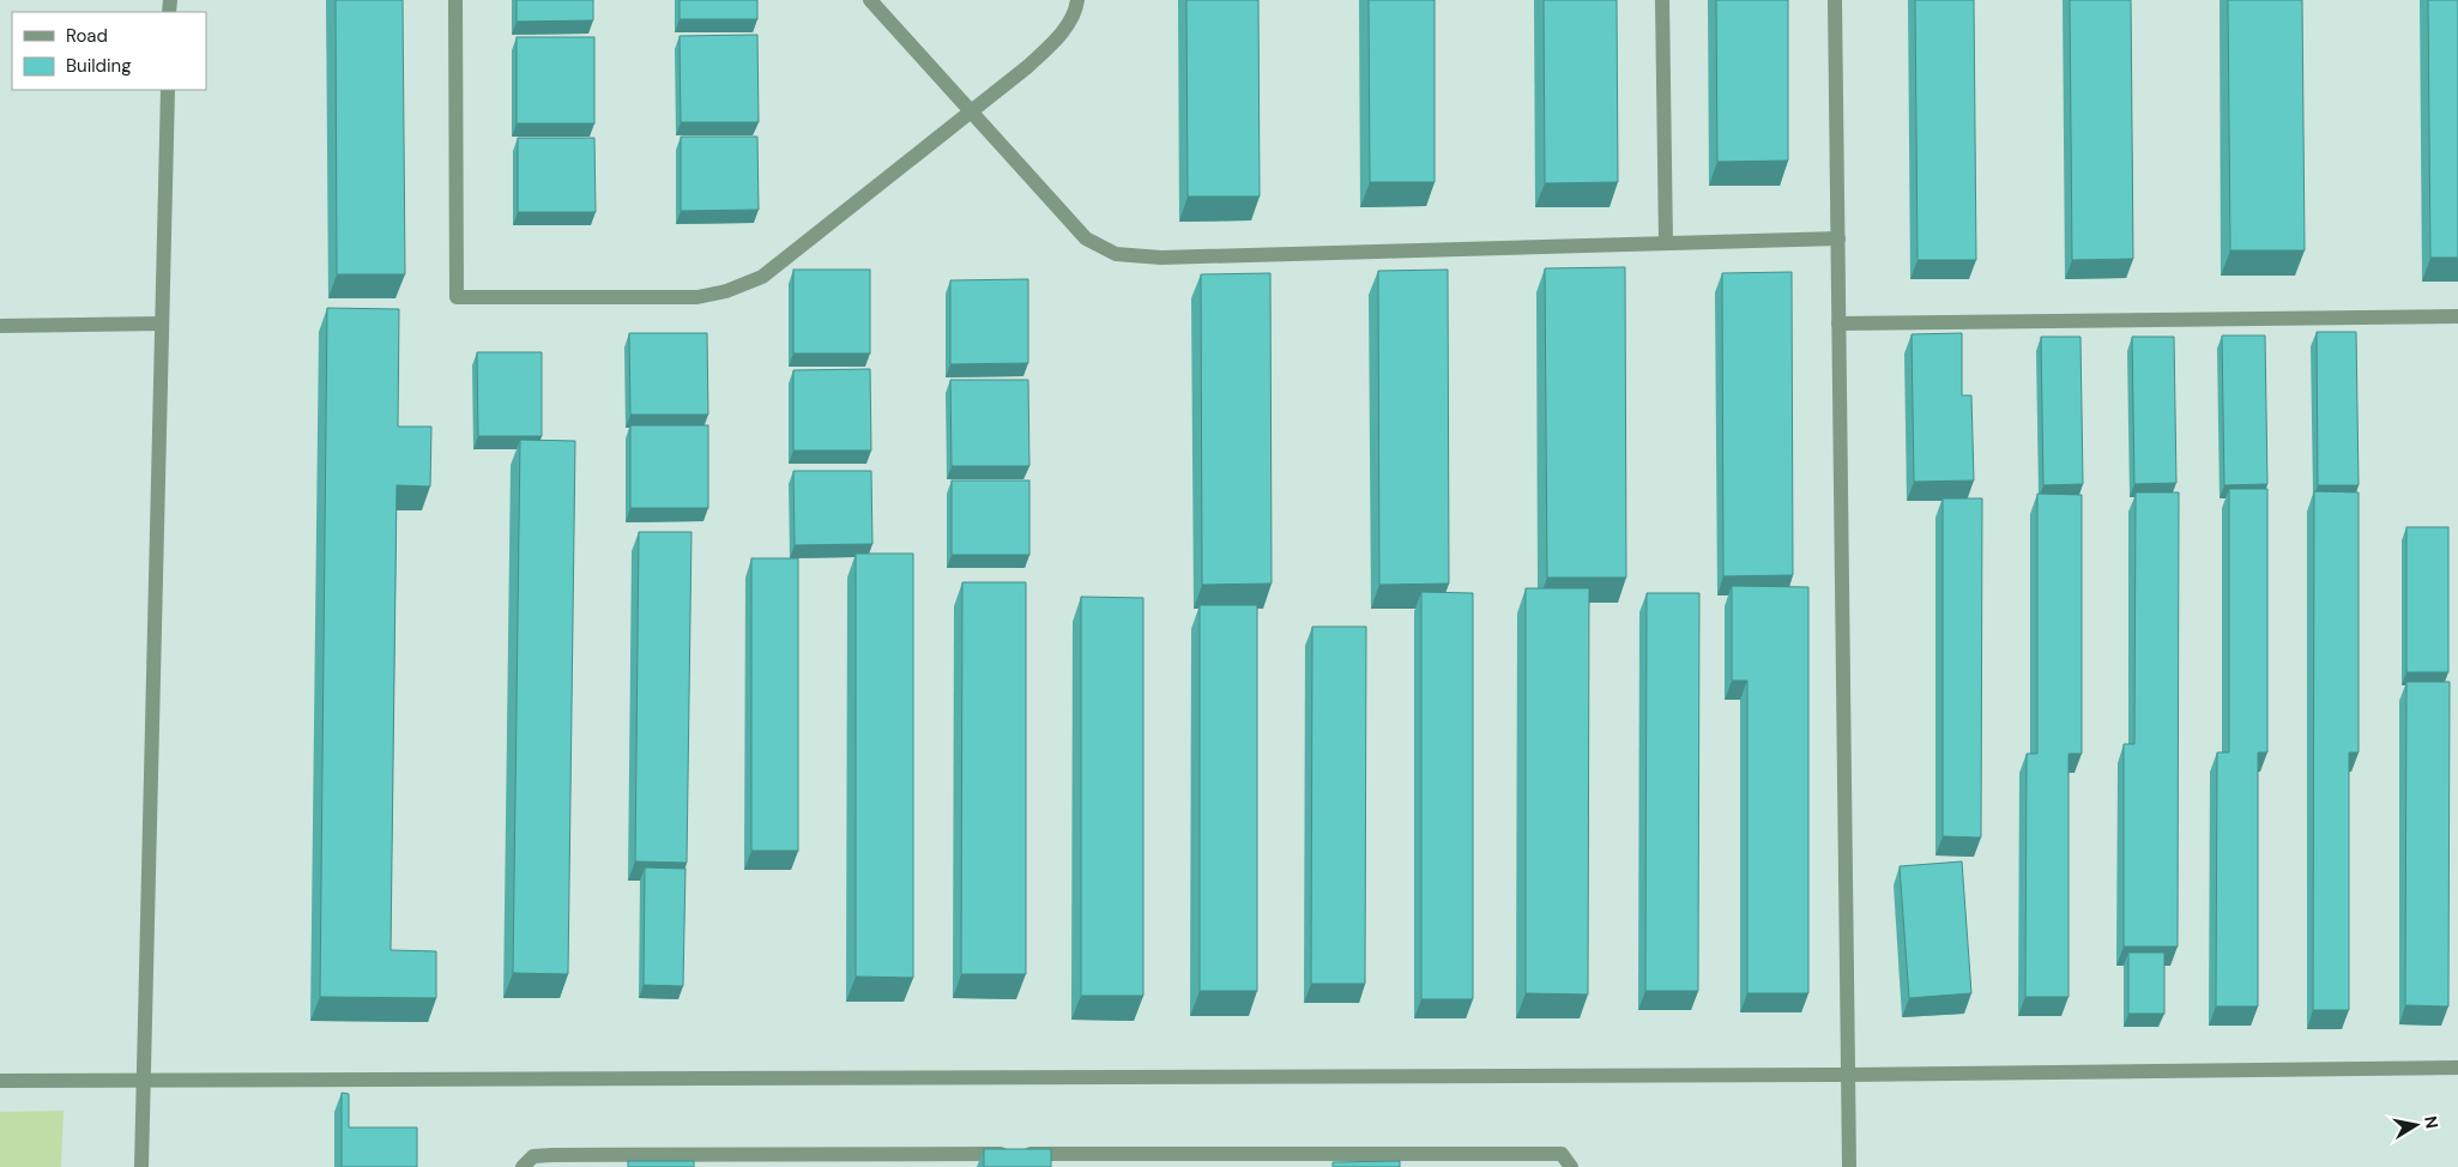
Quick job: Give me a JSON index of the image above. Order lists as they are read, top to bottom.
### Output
{
  "legend": ["Road", "Building"],
  "north": "right"
}
